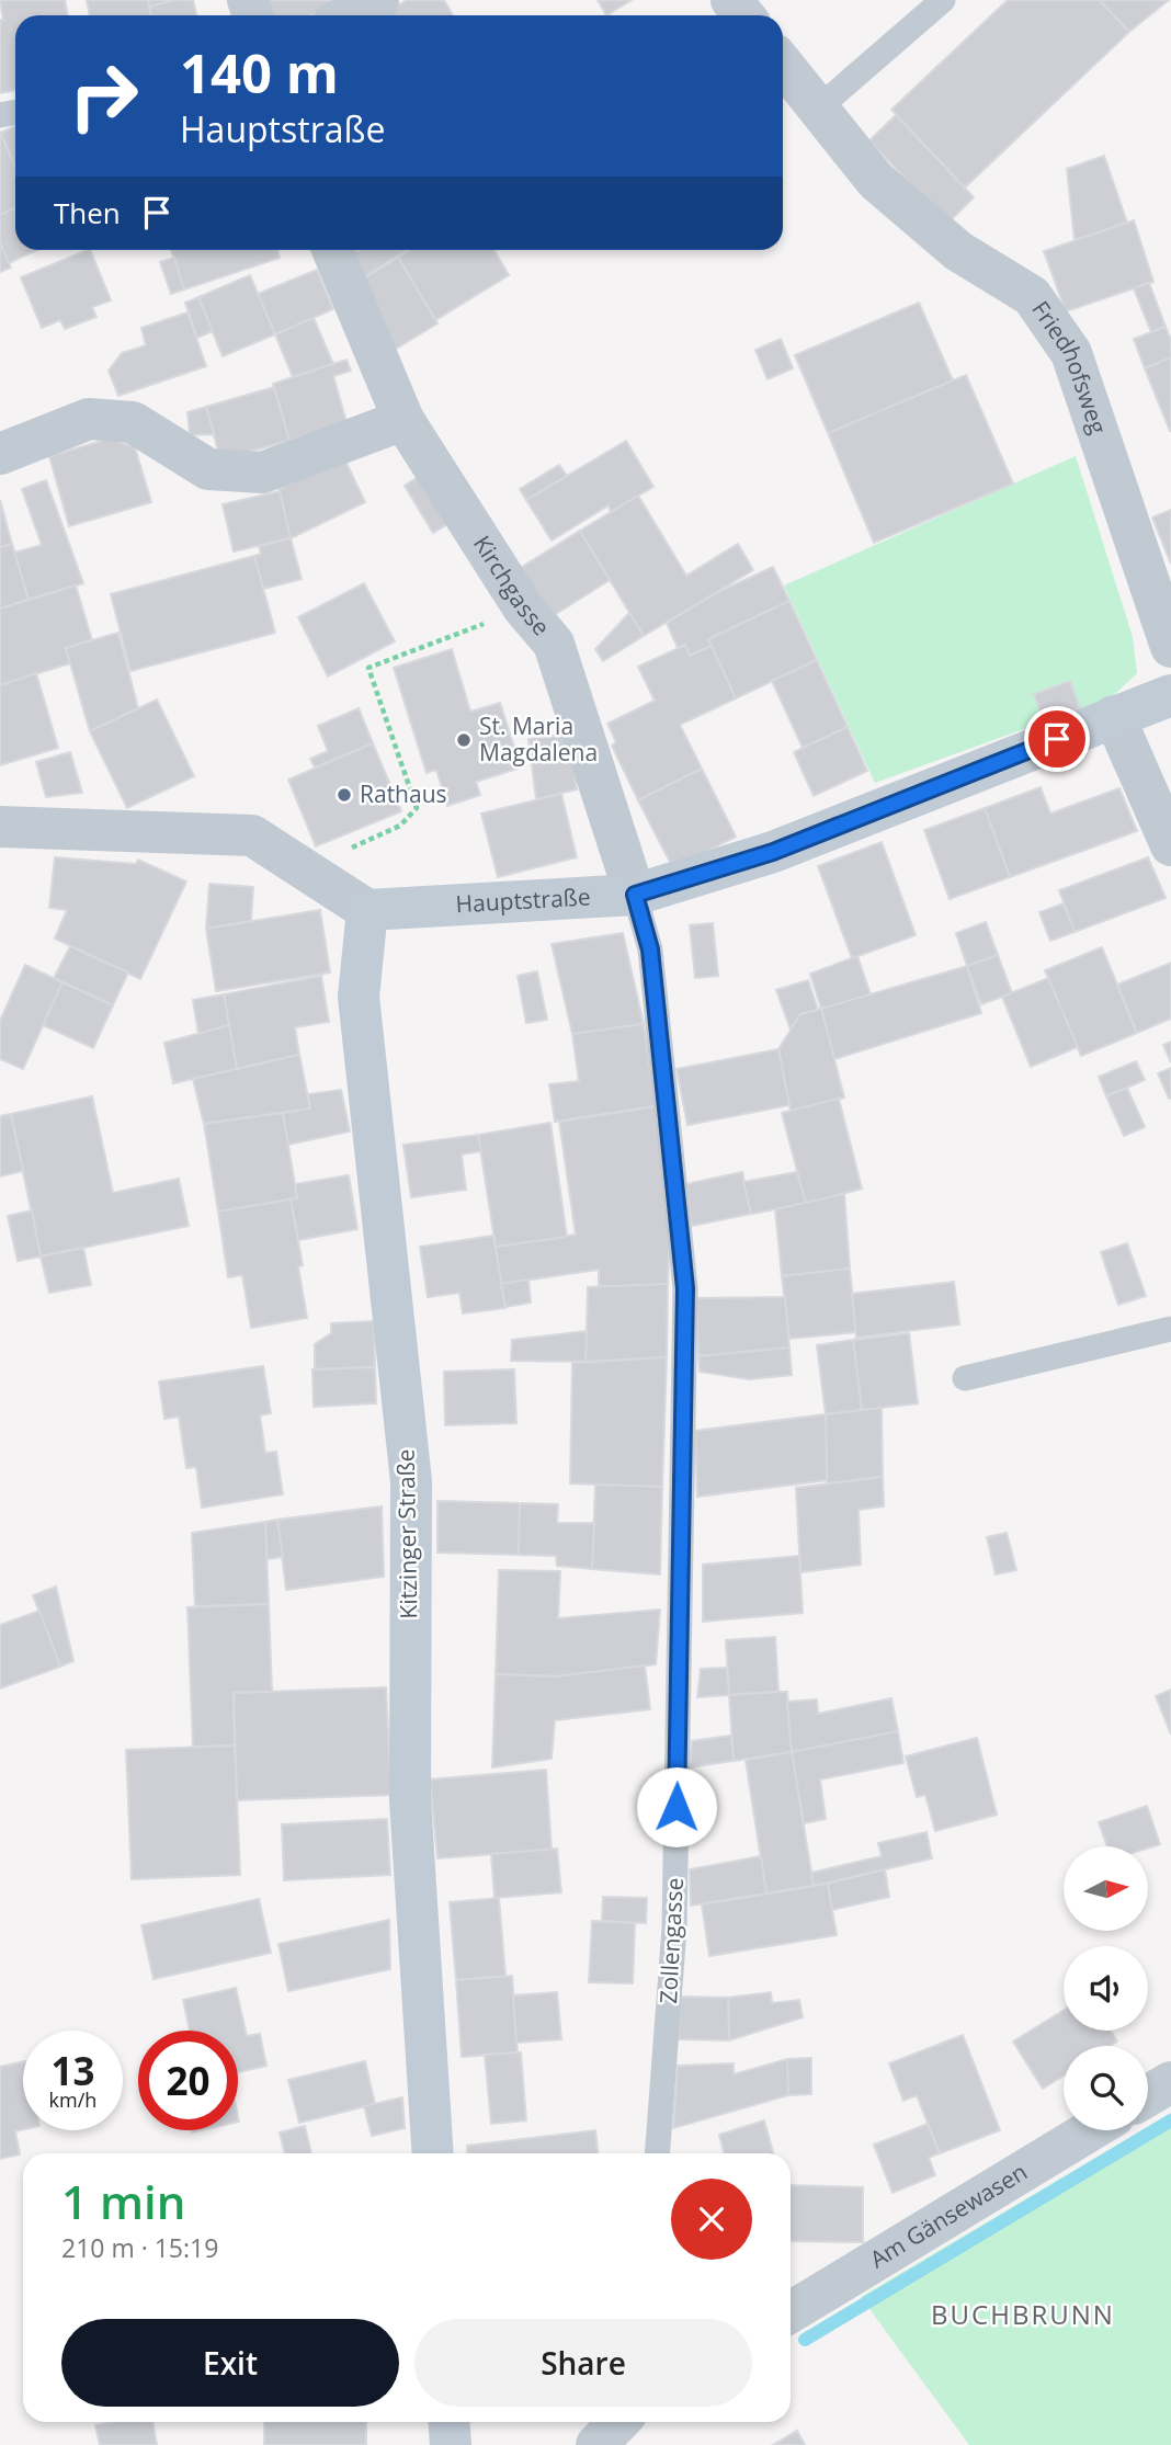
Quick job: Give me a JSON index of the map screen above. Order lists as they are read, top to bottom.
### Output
{
  "streets": {
    "street": [
      "Friedhofsweg",
      "Kirchgasse",
      "Hauptstraße",
      "Kitzinger Straße",
      "Am Gänsewasen"
    ],
    "lane": ["Zollengasse"]
  },
  "crossings": [
    ["Kirchgasse", "Hauptstraße"],
    ["Kirchgasse", "Zollengasse"],
    ["Hauptstraße", "Kitzinger Straße"],
    ["Hauptstraße", "Zollengasse"]
  ],
  "districts": ["BUCHBRUNN"],
  "places": ["St. Maria Magdalena", "Rathaus"],
  "north": "right",
  "page": {
    "turn": ["140 m", "Hauptstraße"],
    "then": "Then",
    "speed": "13 km/h",
    "limit": "20",
    "heading": ["1 min", "210 m · 15:19"],
    "buttons": ["Exit", "Share"]
  }
}
